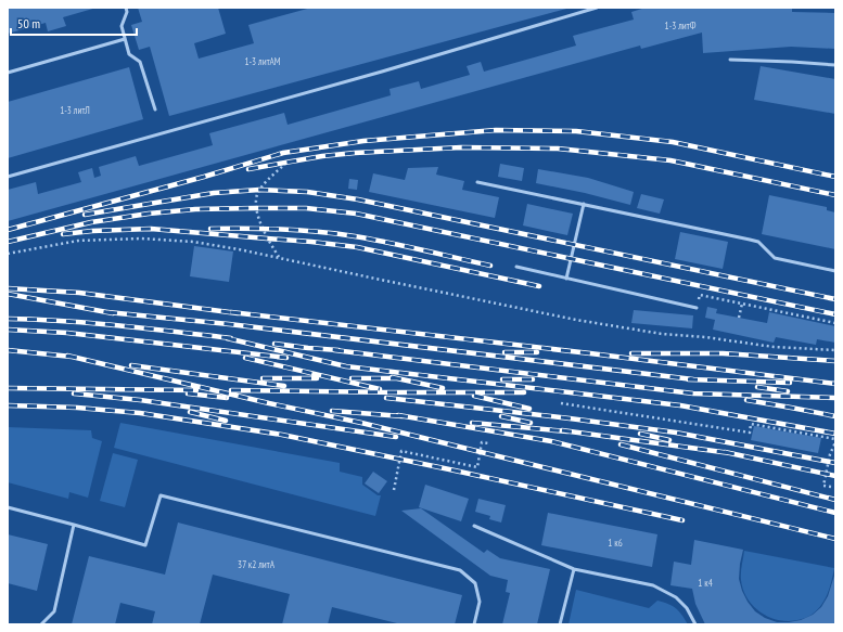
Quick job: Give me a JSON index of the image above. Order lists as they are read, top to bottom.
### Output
{
  "house_numbers": [
    "1-3 литФ",
    "1-3 литАМ",
    "1-3 литЛ",
    "1 к6",
    "37 к2 литА",
    "1 к4"
  ],
  "scale_bar": "50 m"
}
